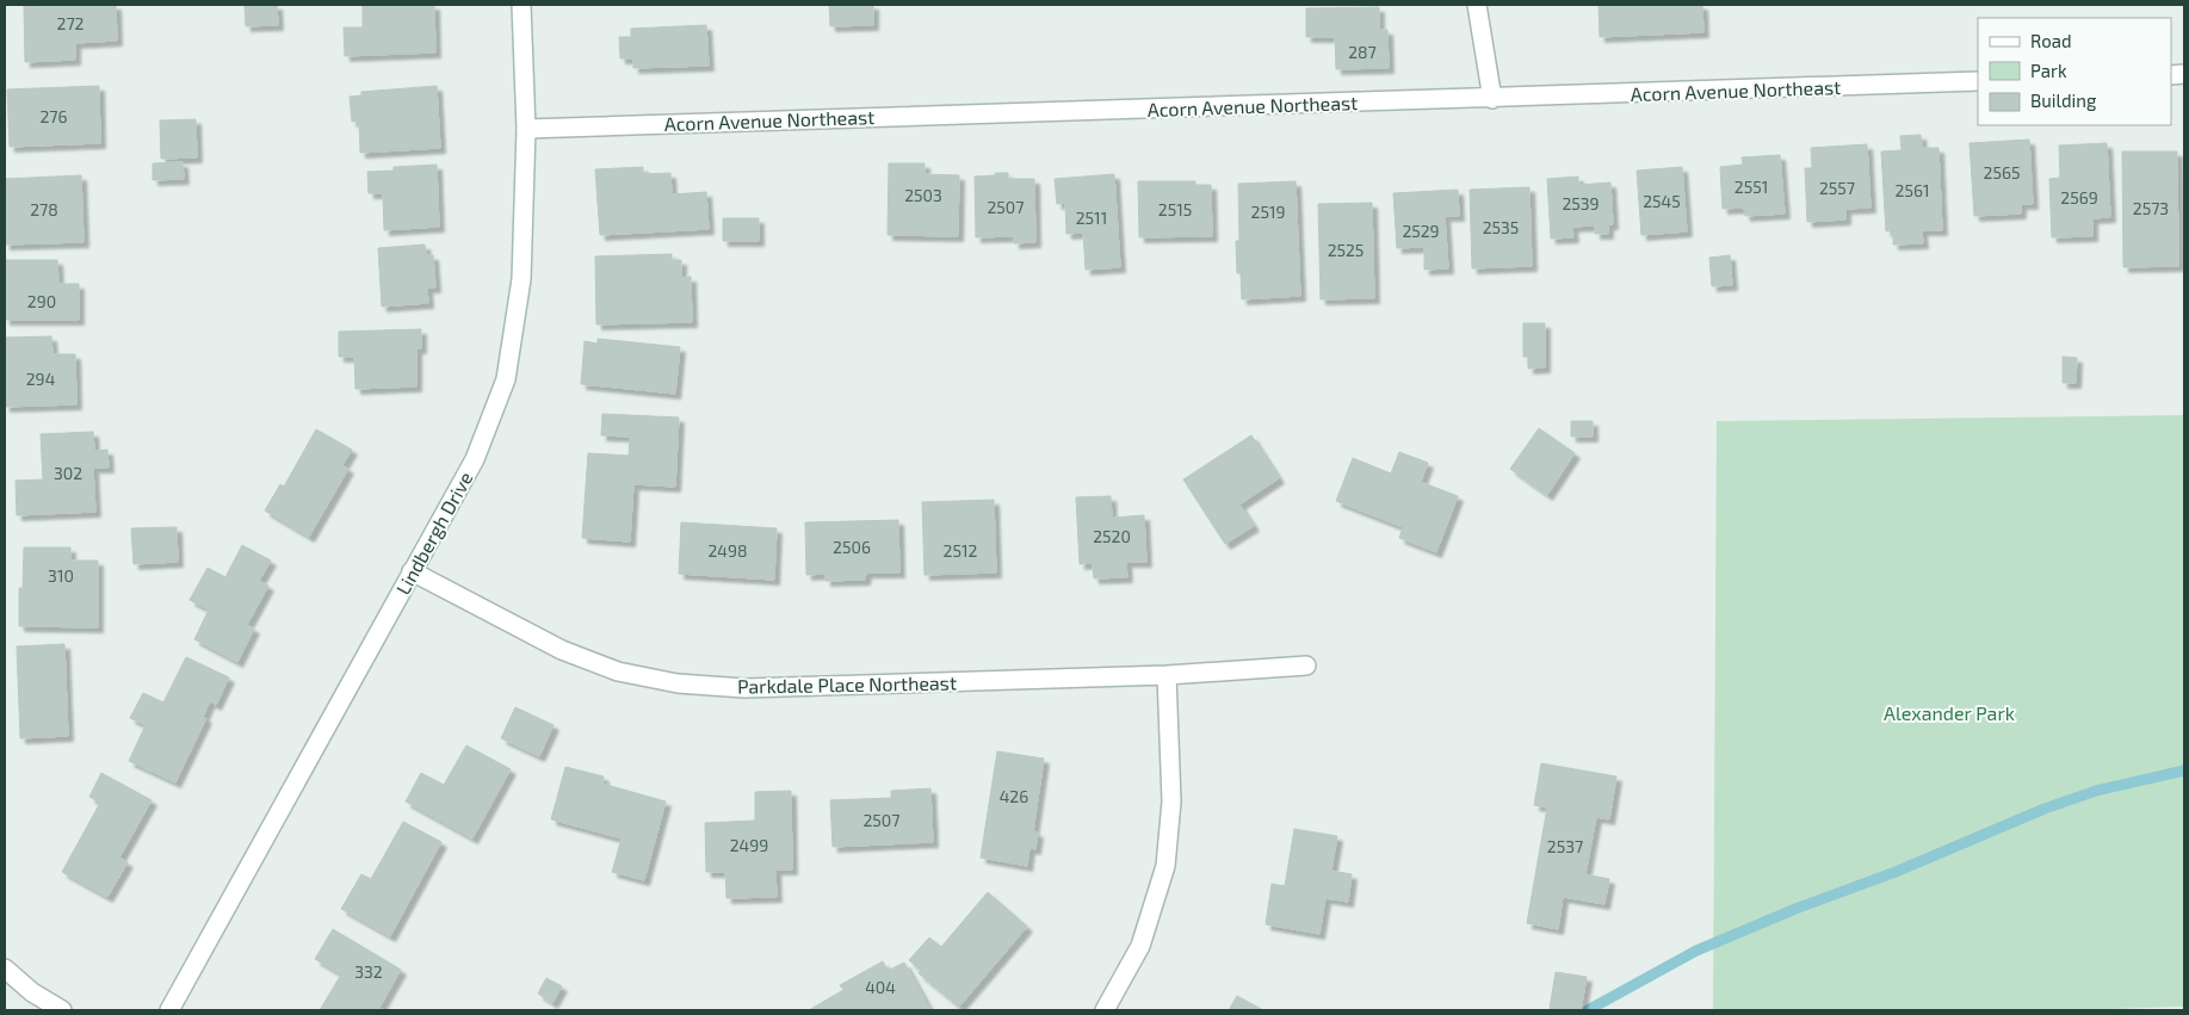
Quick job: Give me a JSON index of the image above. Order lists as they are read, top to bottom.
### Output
{
  "streets": {
    "street": ["Acorn Avenue Northeast", "Lindbergh Drive", "Parkdale Place Northeast"]
  },
  "crossings": [
    ["Acorn Avenue Northeast", "Lindbergh Drive"],
    ["Lindbergh Drive", "Parkdale Place Northeast"]
  ],
  "parks": ["Alexander Park"],
  "house_numbers": [
    "272",
    "287",
    "276",
    "2565",
    "2551",
    "2557",
    "2561",
    "2503",
    "2569",
    "2545",
    "2539",
    "2507",
    "2573",
    "278",
    "2515",
    "2519",
    "2511",
    "2535",
    "2529",
    "2525",
    "290",
    "294",
    "302",
    "2520",
    "2506",
    "2498",
    "2512",
    "310",
    "426",
    "2507",
    "2499",
    "2537",
    "332",
    "404"
  ],
  "legend": ["Road", "Park", "Building"]
}
